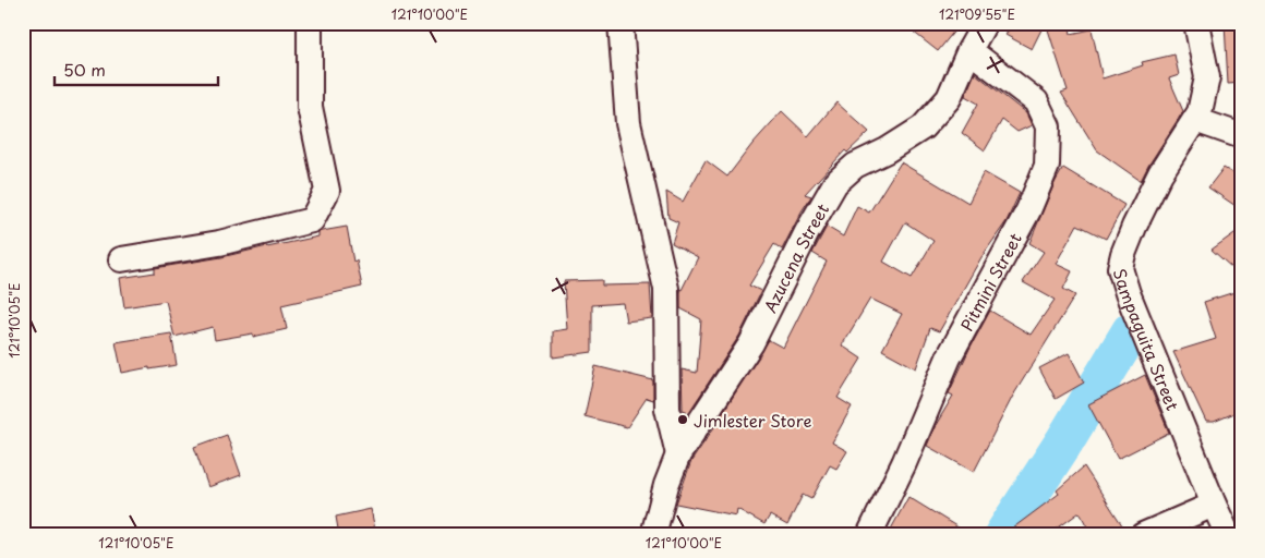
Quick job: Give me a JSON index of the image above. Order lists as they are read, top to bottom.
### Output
{
  "streets": {
    "street": ["Azucena Street", "Pitmini Street", "Sampaguita Street"]
  },
  "crossings": [
    ["Azucena Street", "Pitmini Street"]
  ],
  "places": ["Jimlester Store"],
  "scale_bar": "50 m",
  "coordinates": ["121°10'00\"E", "121°09'55\"E", "121°10'05\"E"]
}
